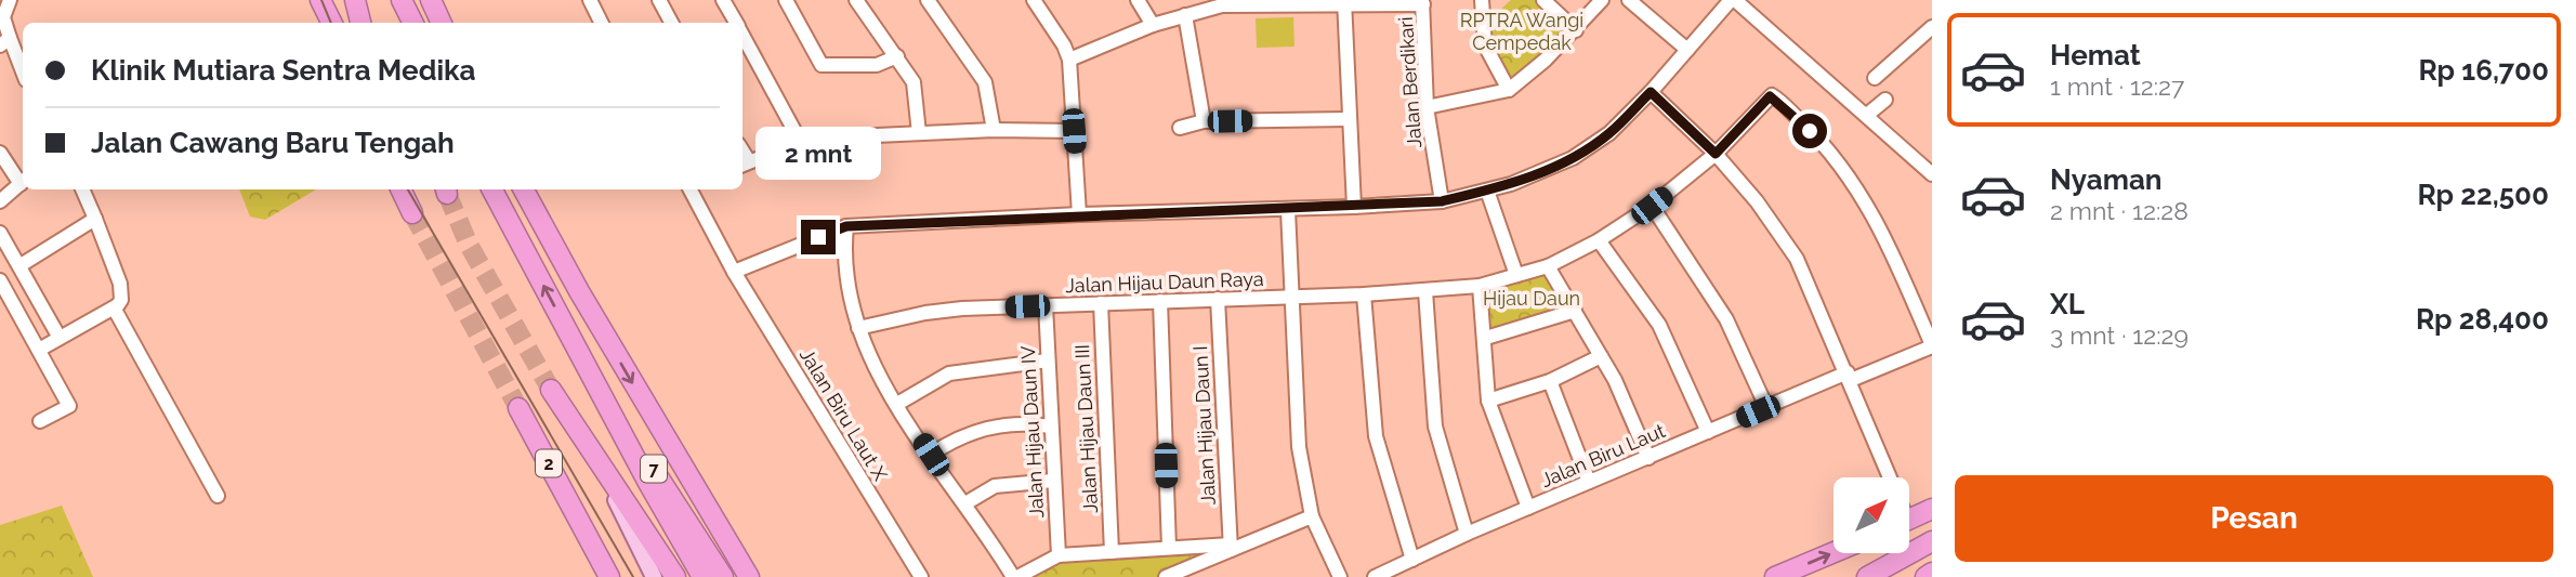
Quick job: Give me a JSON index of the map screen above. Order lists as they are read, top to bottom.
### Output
{
  "streets": {
    "highway": ["2", "7"],
    "street": [
      "Jalan Berdikari",
      "Jalan Hijau Daun Raya",
      "Jalan Biru Laut X",
      "Jalan Hijau Daun I",
      "Jalan Hijau Daun III",
      "Jalan Hijau Daun IV",
      "Jalan Biru Laut"
    ]
  },
  "crossings": [
    ["Jalan Hijau Daun Raya", "Jalan Hijau Daun I"],
    ["Jalan Hijau Daun Raya", "Jalan Hijau Daun III"],
    ["Jalan Hijau Daun Raya", "Jalan Hijau Daun IV"],
    ["Jalan Hijau Daun Raya", "Jalan Biru Laut"]
  ],
  "parks": ["RPTRA Wangi Cempedak", "Hijau Daun"],
  "north": "top right",
  "page": {
    "list": [
      {
        "name": "Hemat",
        "note": "1 mnt · 12:27",
        "value": "Rp 16,700"
      },
      {
        "name": "Nyaman",
        "note": "2 mnt · 12:28",
        "value": "Rp 22,500"
      },
      {
        "name": "XL",
        "note": "3 mnt · 12:29",
        "value": "Rp 28,400"
      }
    ],
    "banner": ["Klinik Mutiara Sentra Medika", "Jalan Cawang Baru Tengah"],
    "bubble": "2 mnt",
    "buttons": "Pesan"
  }
}
